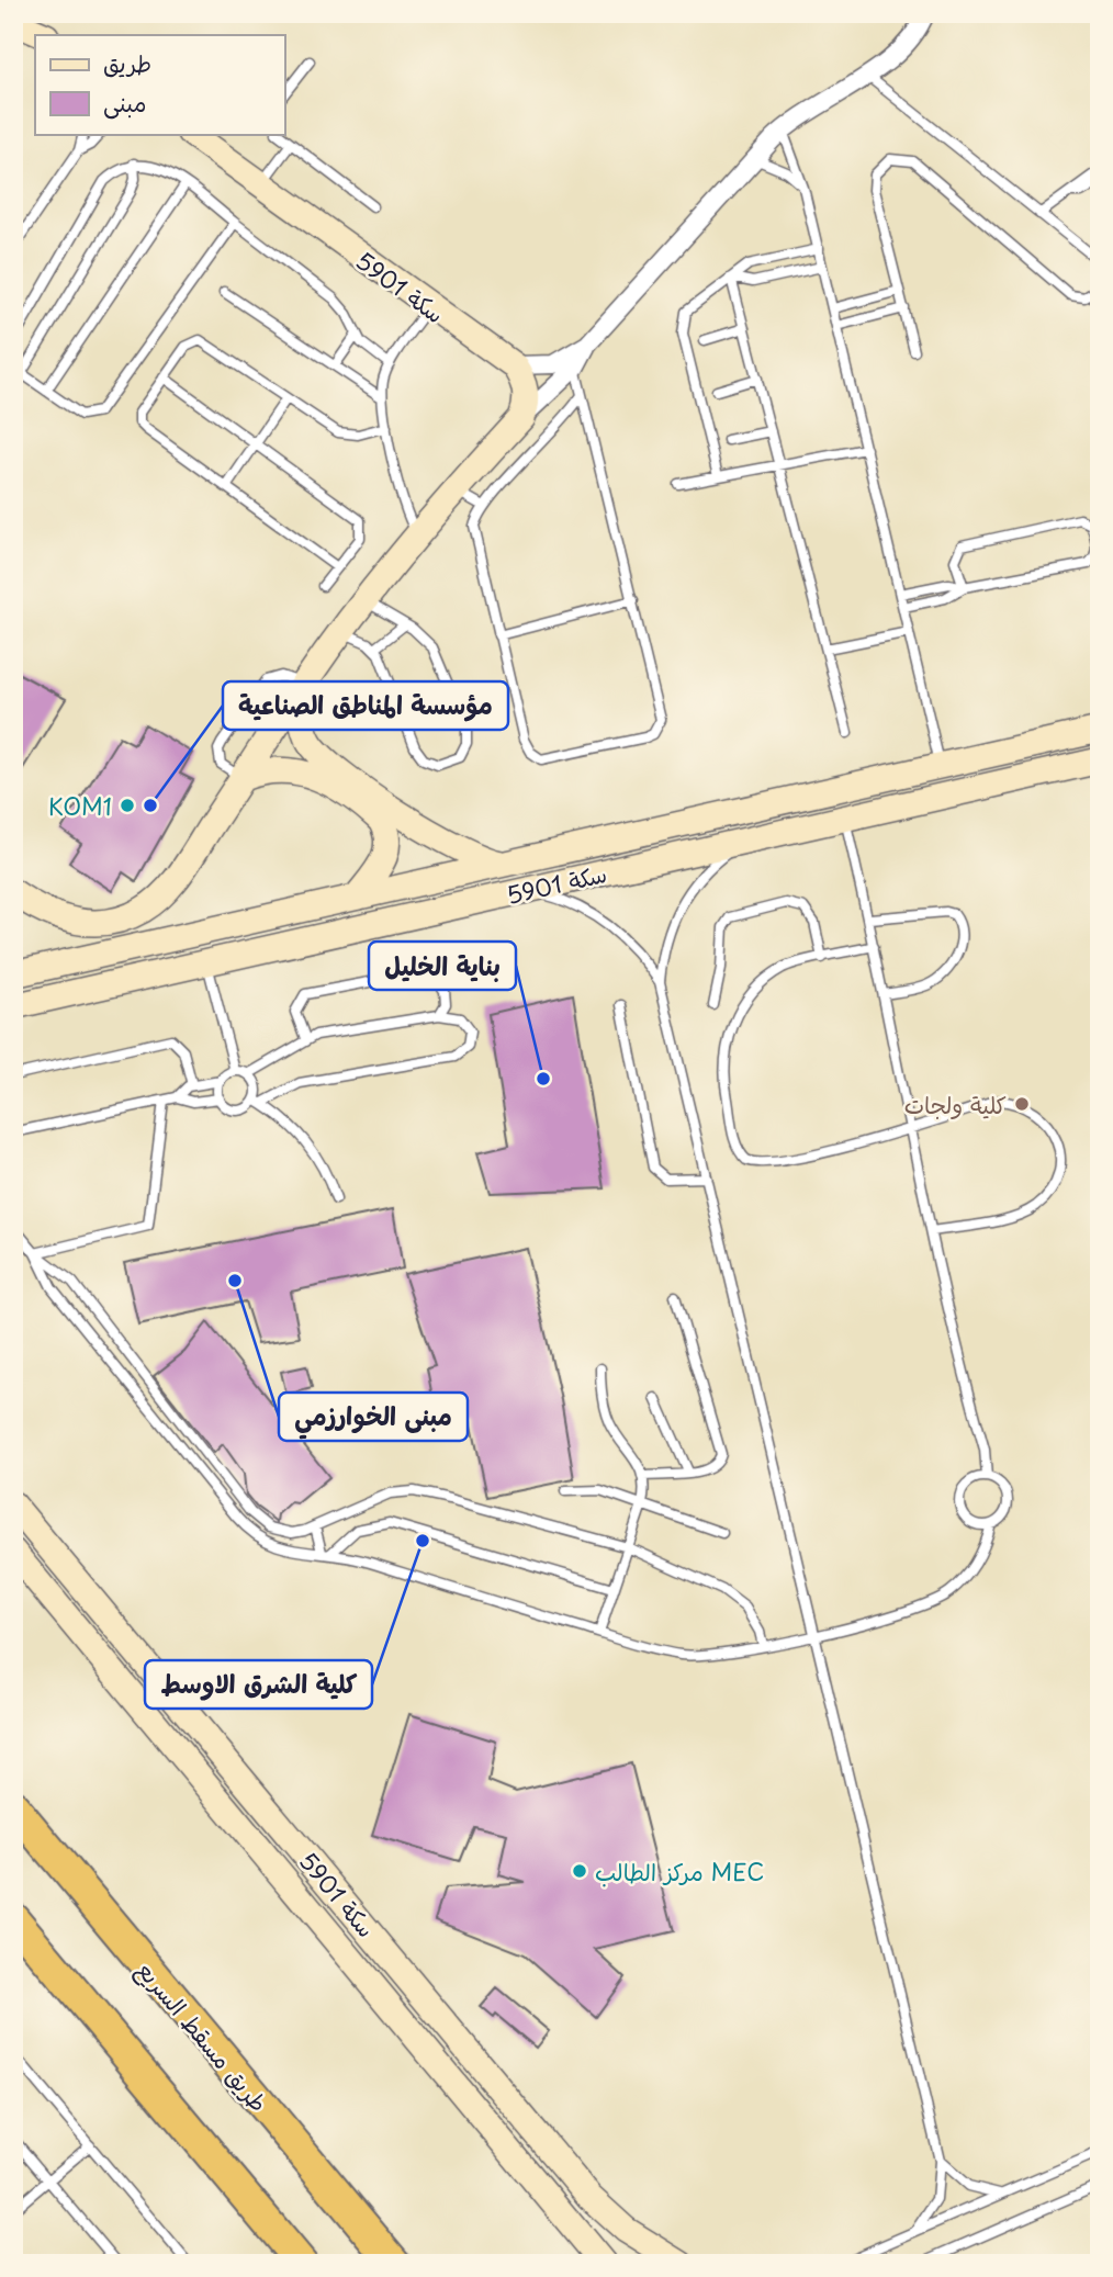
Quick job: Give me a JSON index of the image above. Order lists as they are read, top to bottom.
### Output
{
  "streets": {
    "highway": ["طريق مسقط السريع"],
    "street": ["سكة 5901"]
  },
  "places": [
    "KOM1",
    "مؤسسة المناطق الصناعية",
    "بناية الخليل",
    "كلية ولجات",
    "مبنى الخوارزمي",
    "كلية الشرق الاوسط",
    "مركز الطالب MEC"
  ],
  "legend": ["طريق", "مبنى"]
}
